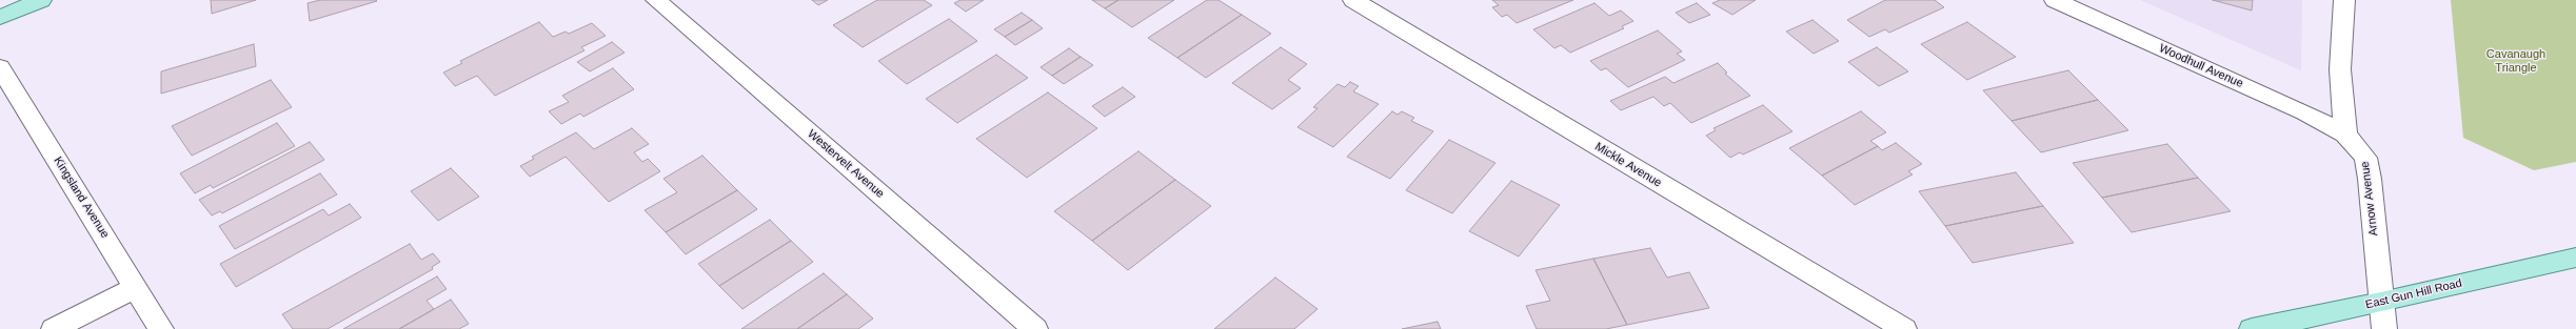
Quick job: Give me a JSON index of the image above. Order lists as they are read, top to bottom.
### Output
{
  "streets": {
    "main road": ["East Gun Hill Road"],
    "street": [
      "Woodhull Avenue",
      "Westervelt Avenue",
      "Mickle Avenue",
      "Kingsland Avenue",
      "Arnow Avenue"
    ]
  },
  "crossings": [
    ["Woodhull Avenue", "Arnow Avenue"],
    ["Arnow Avenue", "East Gun Hill Road"]
  ],
  "parks": ["Cavanaugh Triangle"]
}
